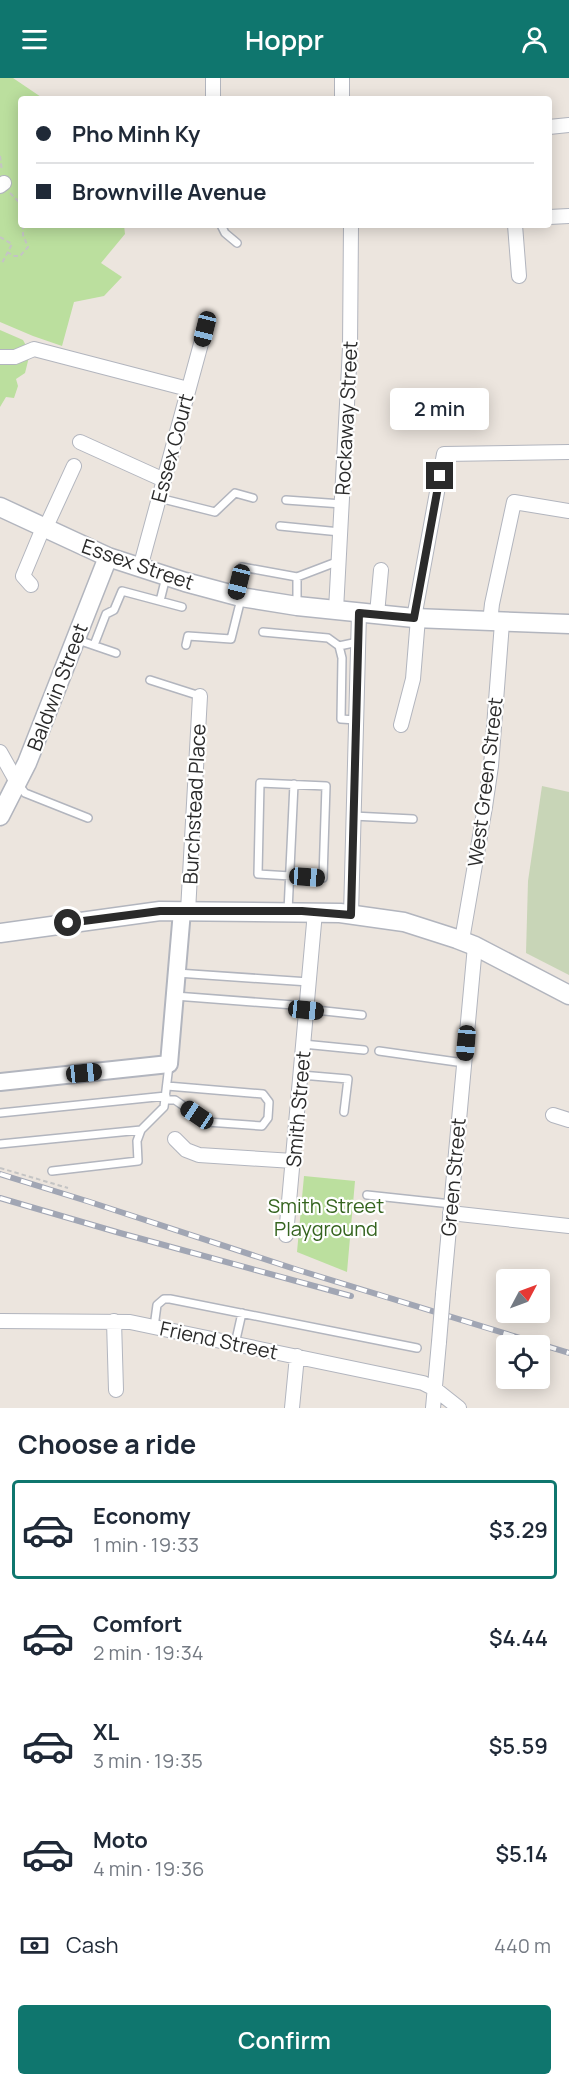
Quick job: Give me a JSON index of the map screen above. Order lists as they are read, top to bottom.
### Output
{
  "streets": {
    "main road": ["Essex Street", "Baldwin Street"],
    "street": [
      "Rockaway Street",
      "Essex Court",
      "West Green Street",
      "Burchstead Place",
      "Smith Street",
      "Green Street",
      "Friend Street"
    ]
  },
  "crossings": [
    ["Rockaway Street", "Essex Street"],
    ["Essex Court", "Essex Street"],
    ["Essex Street", "Baldwin Street"],
    ["Essex Street", "West Green Street"],
    ["West Green Street", "Green Street"],
    ["Green Street", "Friend Street"]
  ],
  "parks": ["Smith Street Playground"],
  "north": "top right",
  "page": {
    "header": "Hoppr",
    "banner": ["Pho Minh Ky", "Brownville Avenue"],
    "bubble": "2 min",
    "heading": "Choose a ride",
    "list": [
      {
        "name": "Economy",
        "note": "1 min · 19:33",
        "value": "$3.29"
      },
      {
        "name": "Comfort",
        "note": "2 min · 19:34",
        "value": "$4.44"
      },
      {
        "name": "XL",
        "note": "3 min · 19:35",
        "value": "$5.59"
      },
      {
        "name": "Moto",
        "note": "4 min · 19:36",
        "value": "$5.14"
      }
    ],
    "pay": ["Cash", "440 m"],
    "buttons": "Confirm"
  }
}
